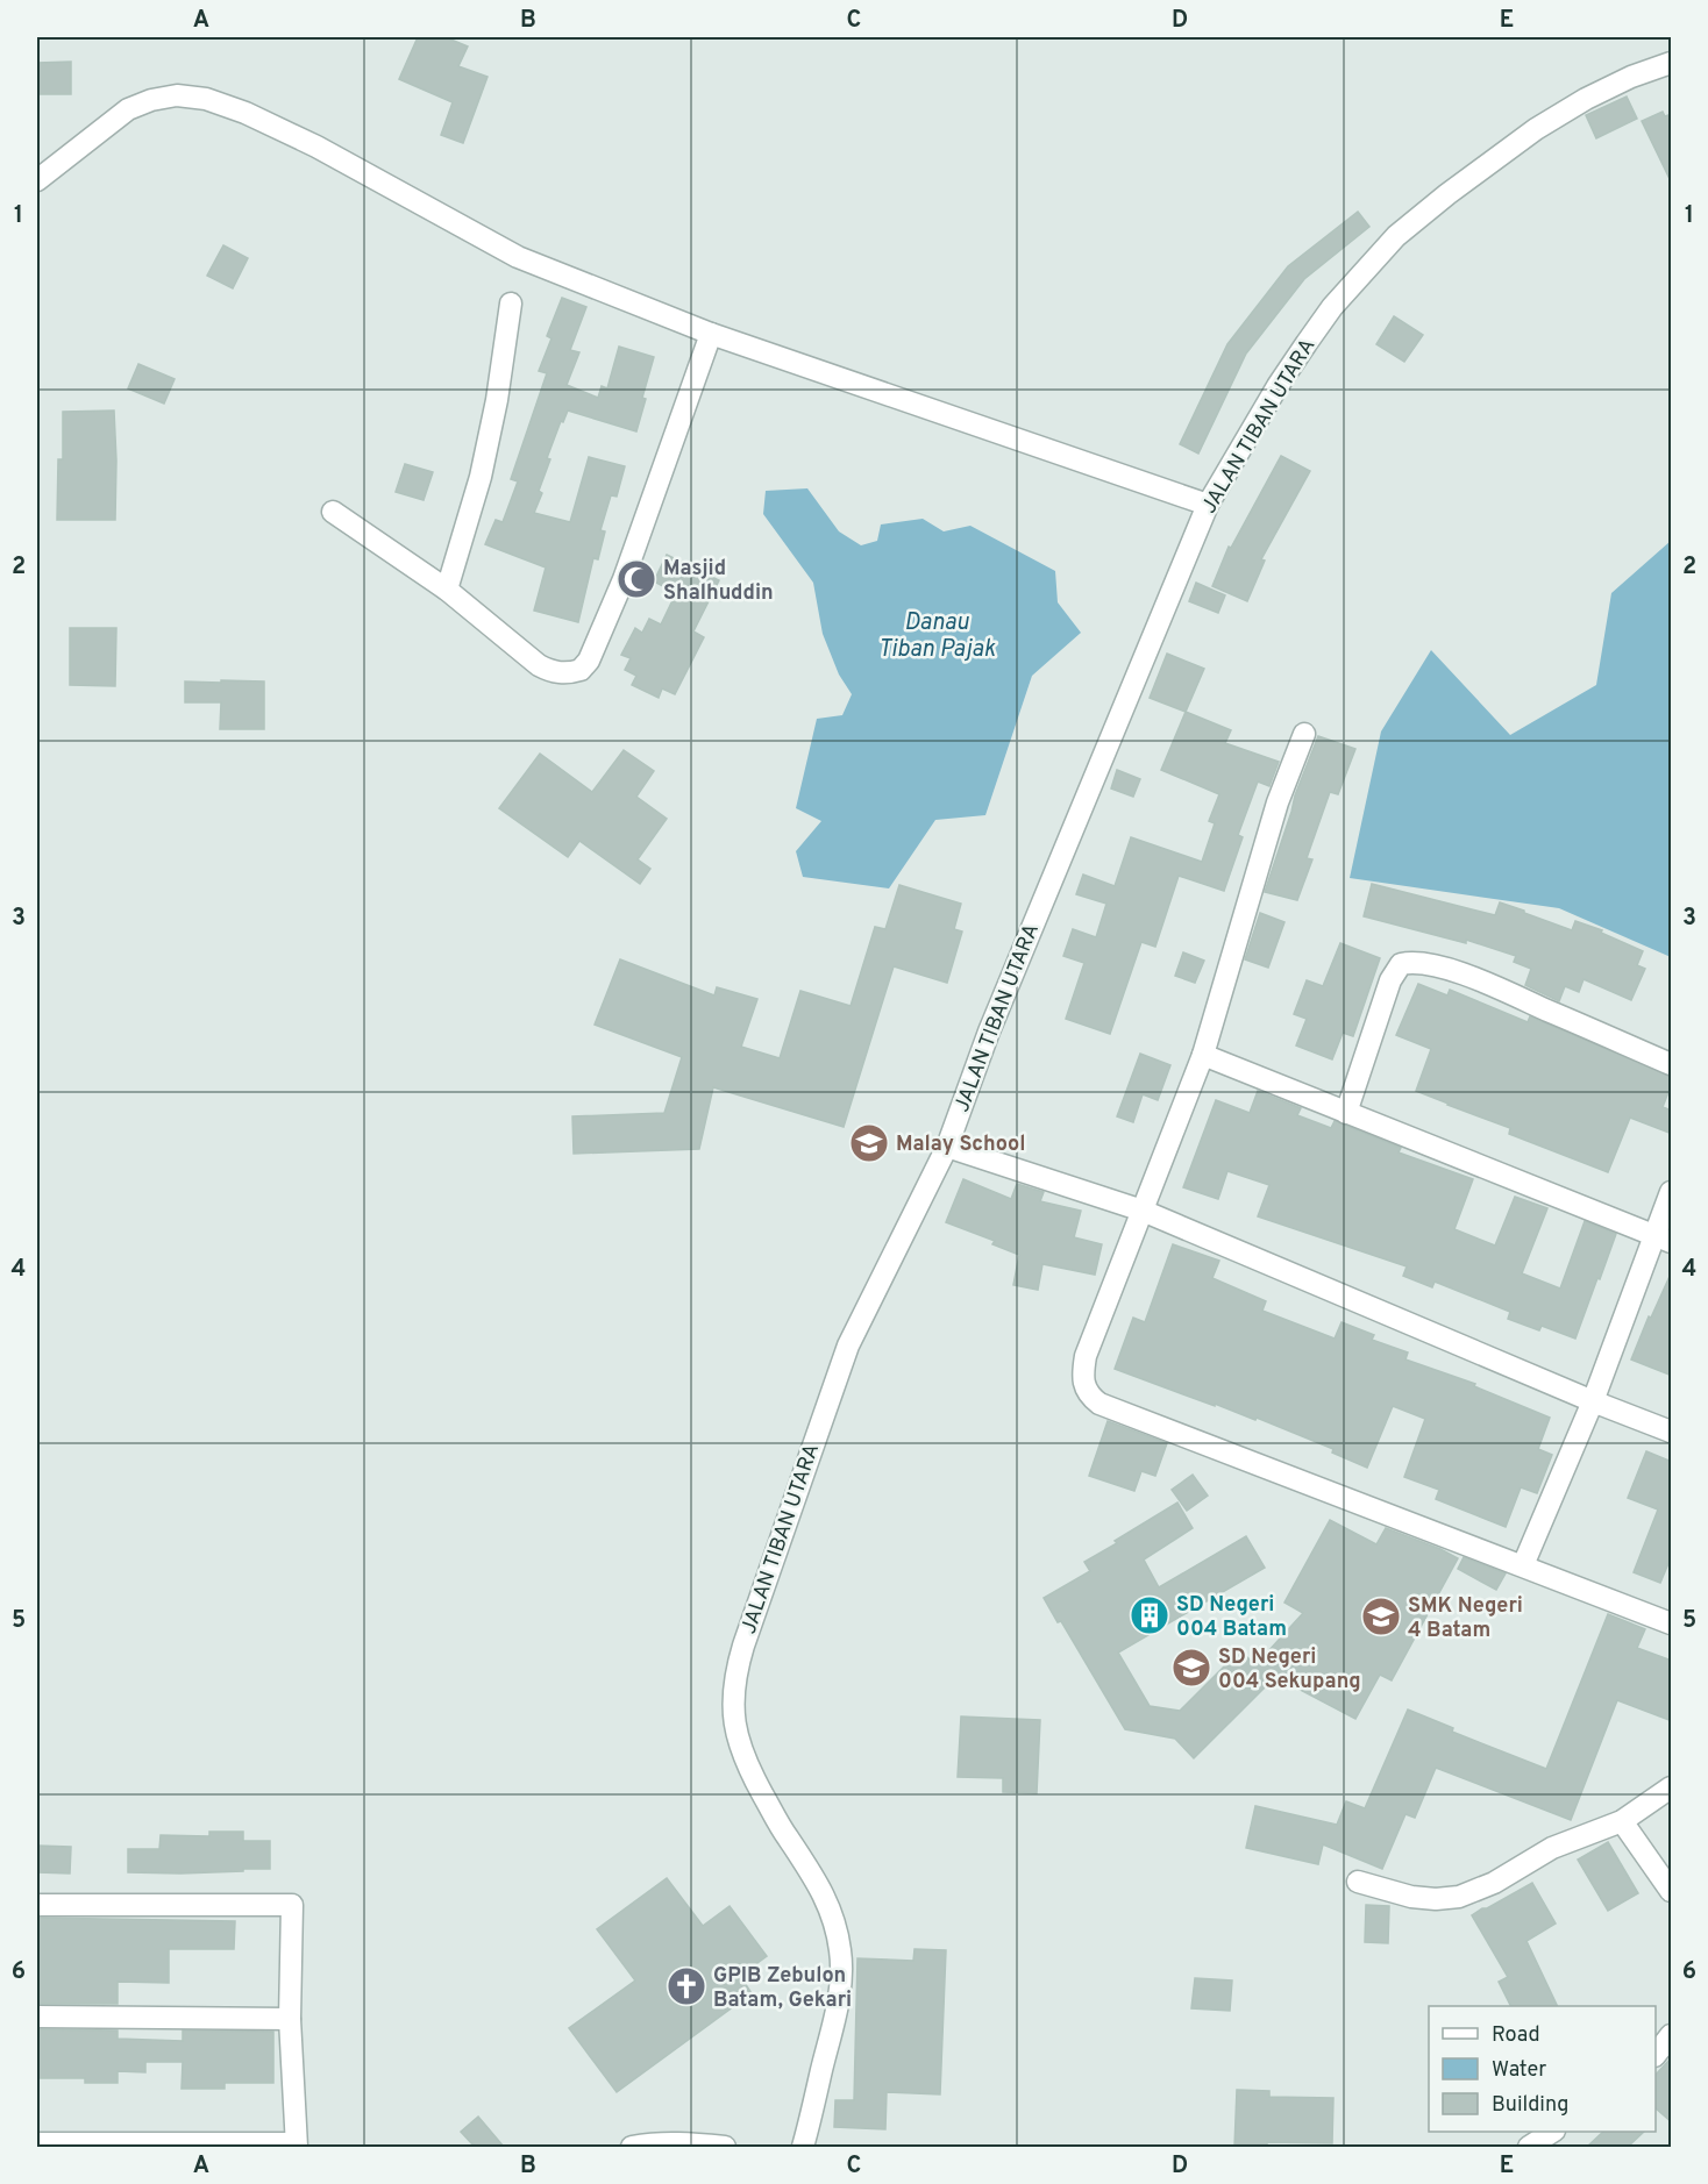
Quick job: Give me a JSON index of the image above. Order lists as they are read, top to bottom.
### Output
{
  "streets": {
    "street": ["JALAN TIBAN UTARA"]
  },
  "water": ["Danau Tiban Pajak"],
  "places": {
    "mosque": ["Masjid Shalhuddin"],
    "school or university": ["Malay School", "SMK Negeri 4 Batam", "SD Negeri 004 Sekupang"],
    "building": ["SD Negeri 004 Batam"],
    "church": ["GPIB Zebulon Batam, Gekari"]
  },
  "legend": ["Road", "Water", "Building"],
  "grid": {
    "columns": [
      "A",
      "B",
      "C",
      "D",
      "E"
    ],
    "rows": [
      "1",
      "2",
      "3",
      "4",
      "5",
      "6"
    ]
  }
}
